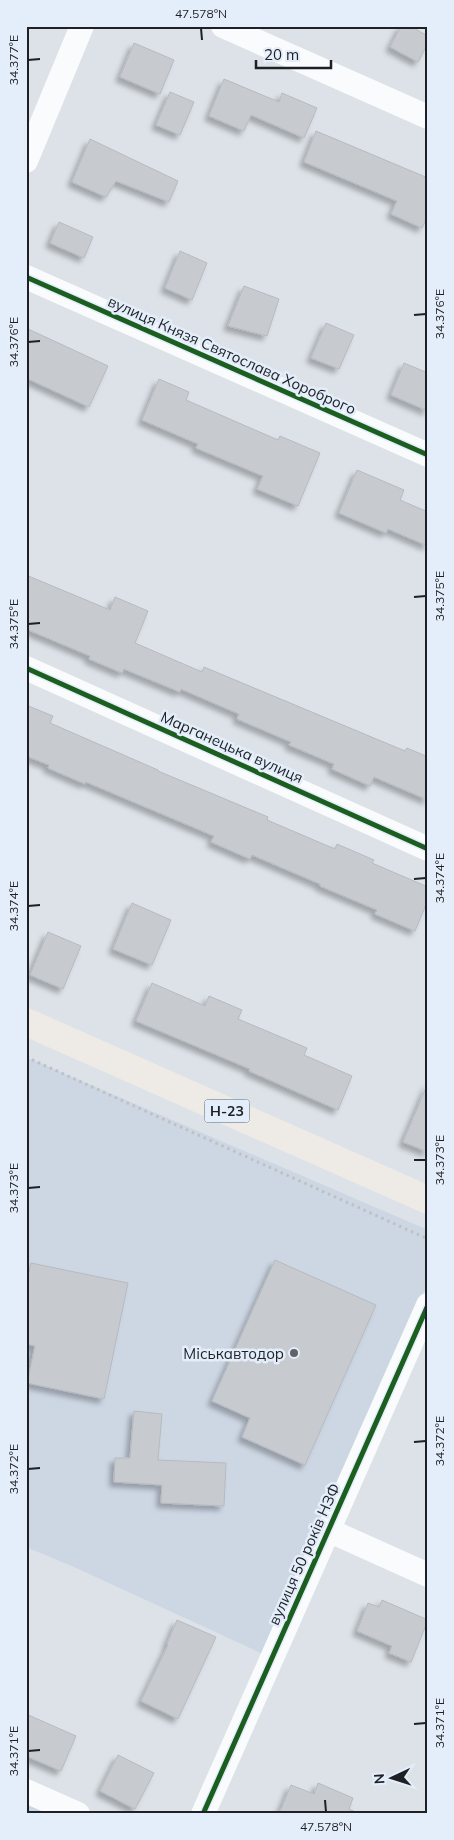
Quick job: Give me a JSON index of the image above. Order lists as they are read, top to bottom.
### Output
{
  "streets": {
    "main road": ["Н-23"],
    "street": ["вулиця Князя Святослава Хороброго", "Марганецька вулиця", "вулиця 50 років НЗФ"]
  },
  "places": ["Міськавтодор"],
  "scale_bar": "20 m",
  "north": "left",
  "coordinates": [
    "47.578°N",
    "34.377°E",
    "34.376°E",
    "34.375°E",
    "34.374°E",
    "34.373°E",
    "34.372°E",
    "34.371°E"
  ]
}
